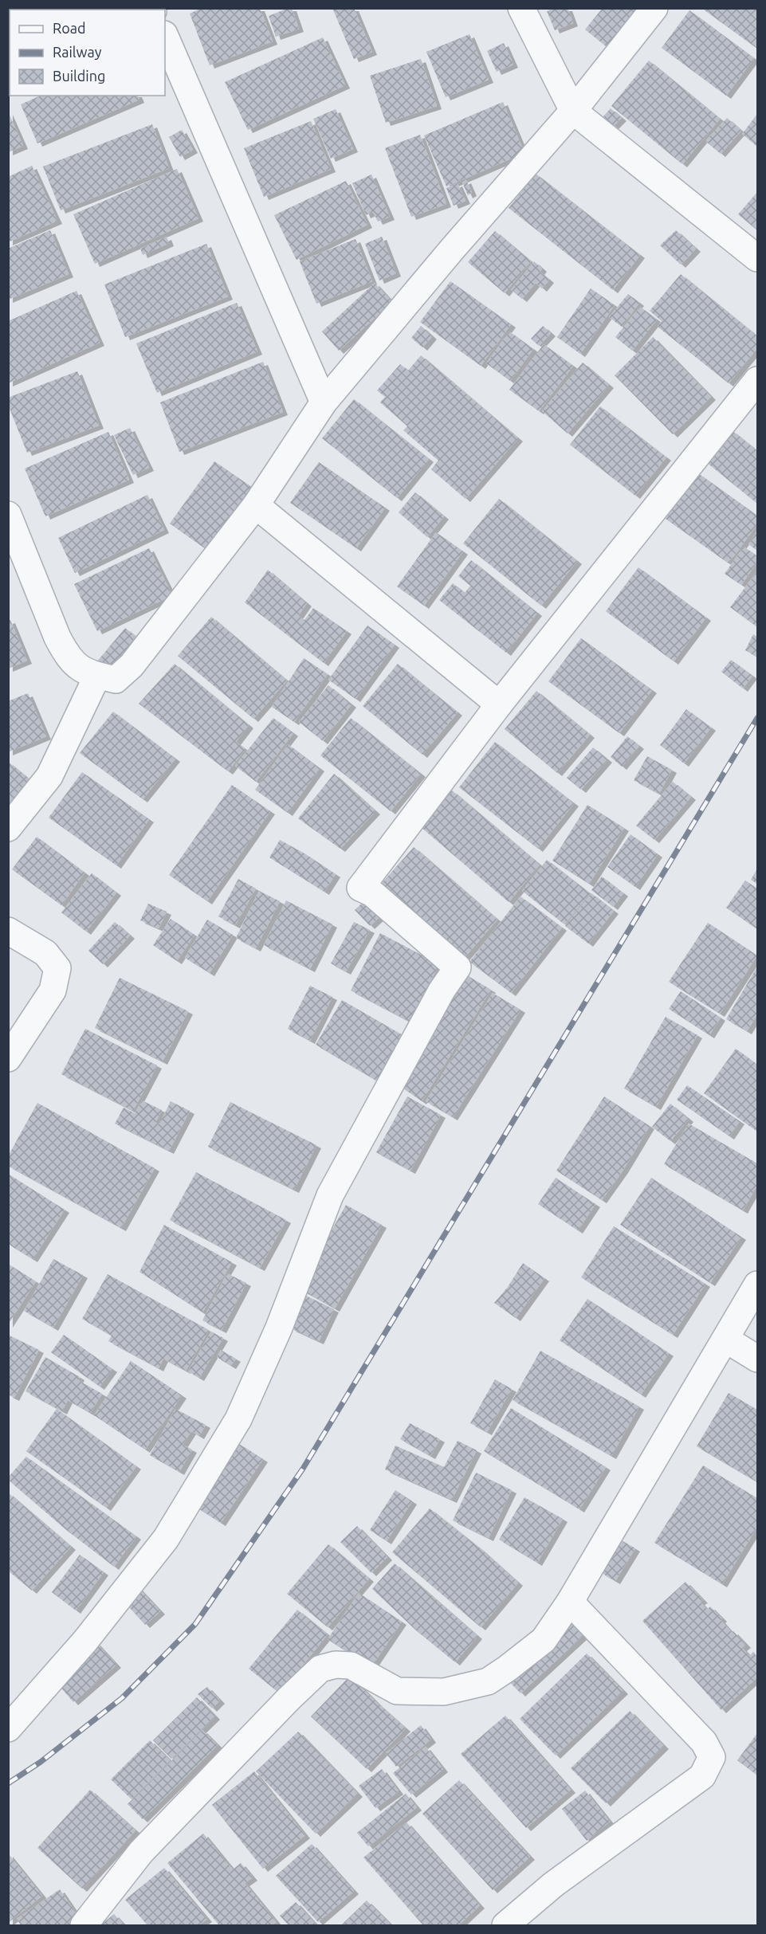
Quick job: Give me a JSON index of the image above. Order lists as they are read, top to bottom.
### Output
{
  "legend": ["Road", "Railway", "Building"]
}
